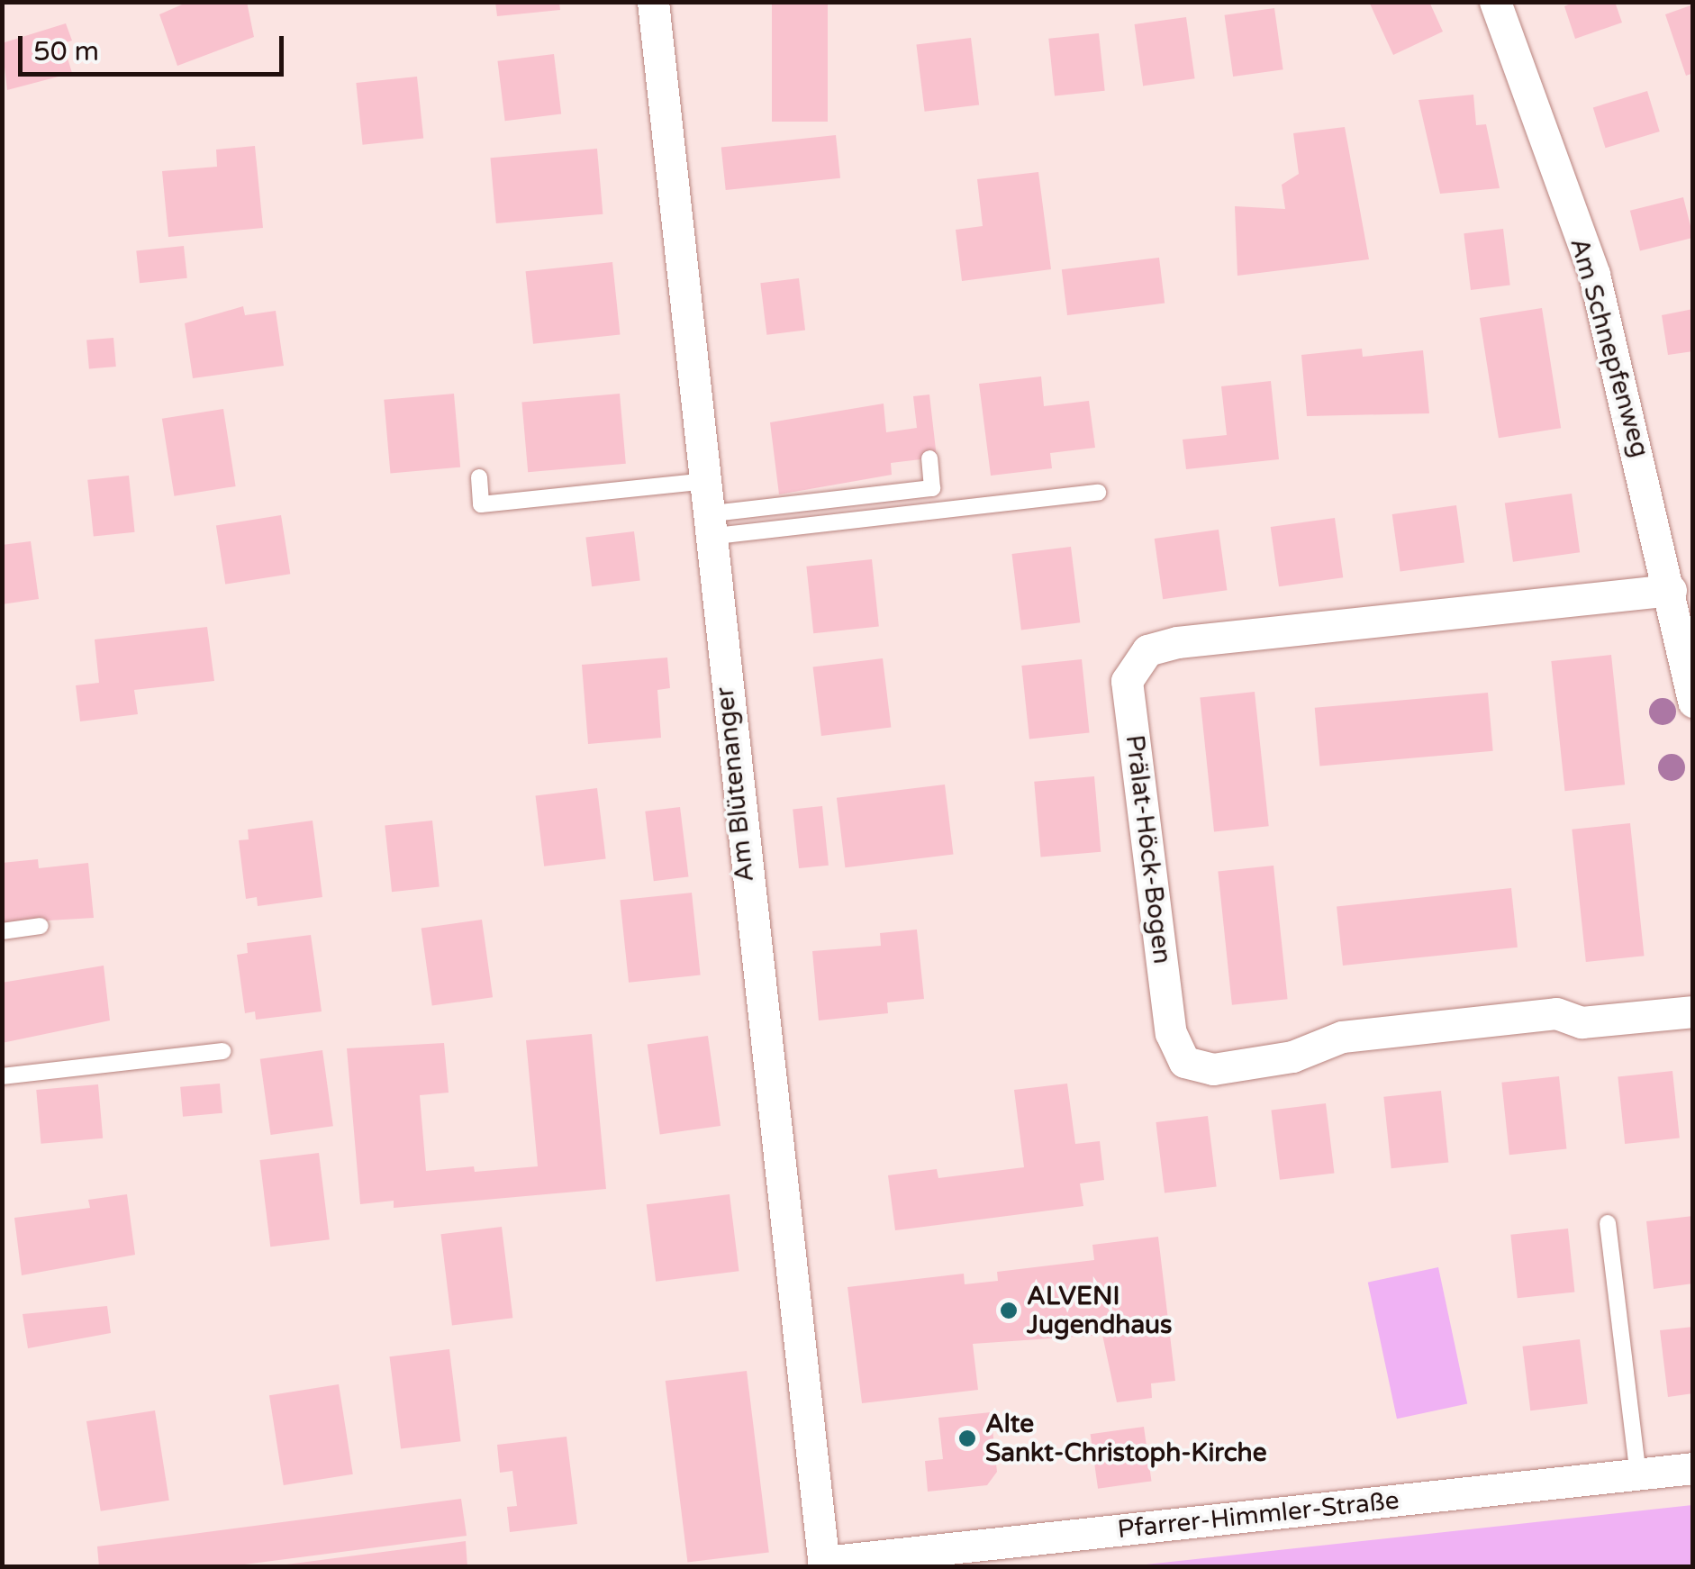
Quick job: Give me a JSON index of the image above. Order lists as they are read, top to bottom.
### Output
{
  "streets": {
    "street": [
      "Am Schnepfenweg",
      "Am Blütenanger",
      "Prälat-Höck-Bogen",
      "Pfarrer-Himmler-Straße"
    ]
  },
  "crossings": [
    ["Am Schnepfenweg", "Prälat-Höck-Bogen"],
    ["Am Blütenanger", "Pfarrer-Himmler-Straße"]
  ],
  "places": ["ALVENI Jugendhaus", "Alte Sankt-Christoph-Kirche"],
  "scale_bar": "50 m"
}
